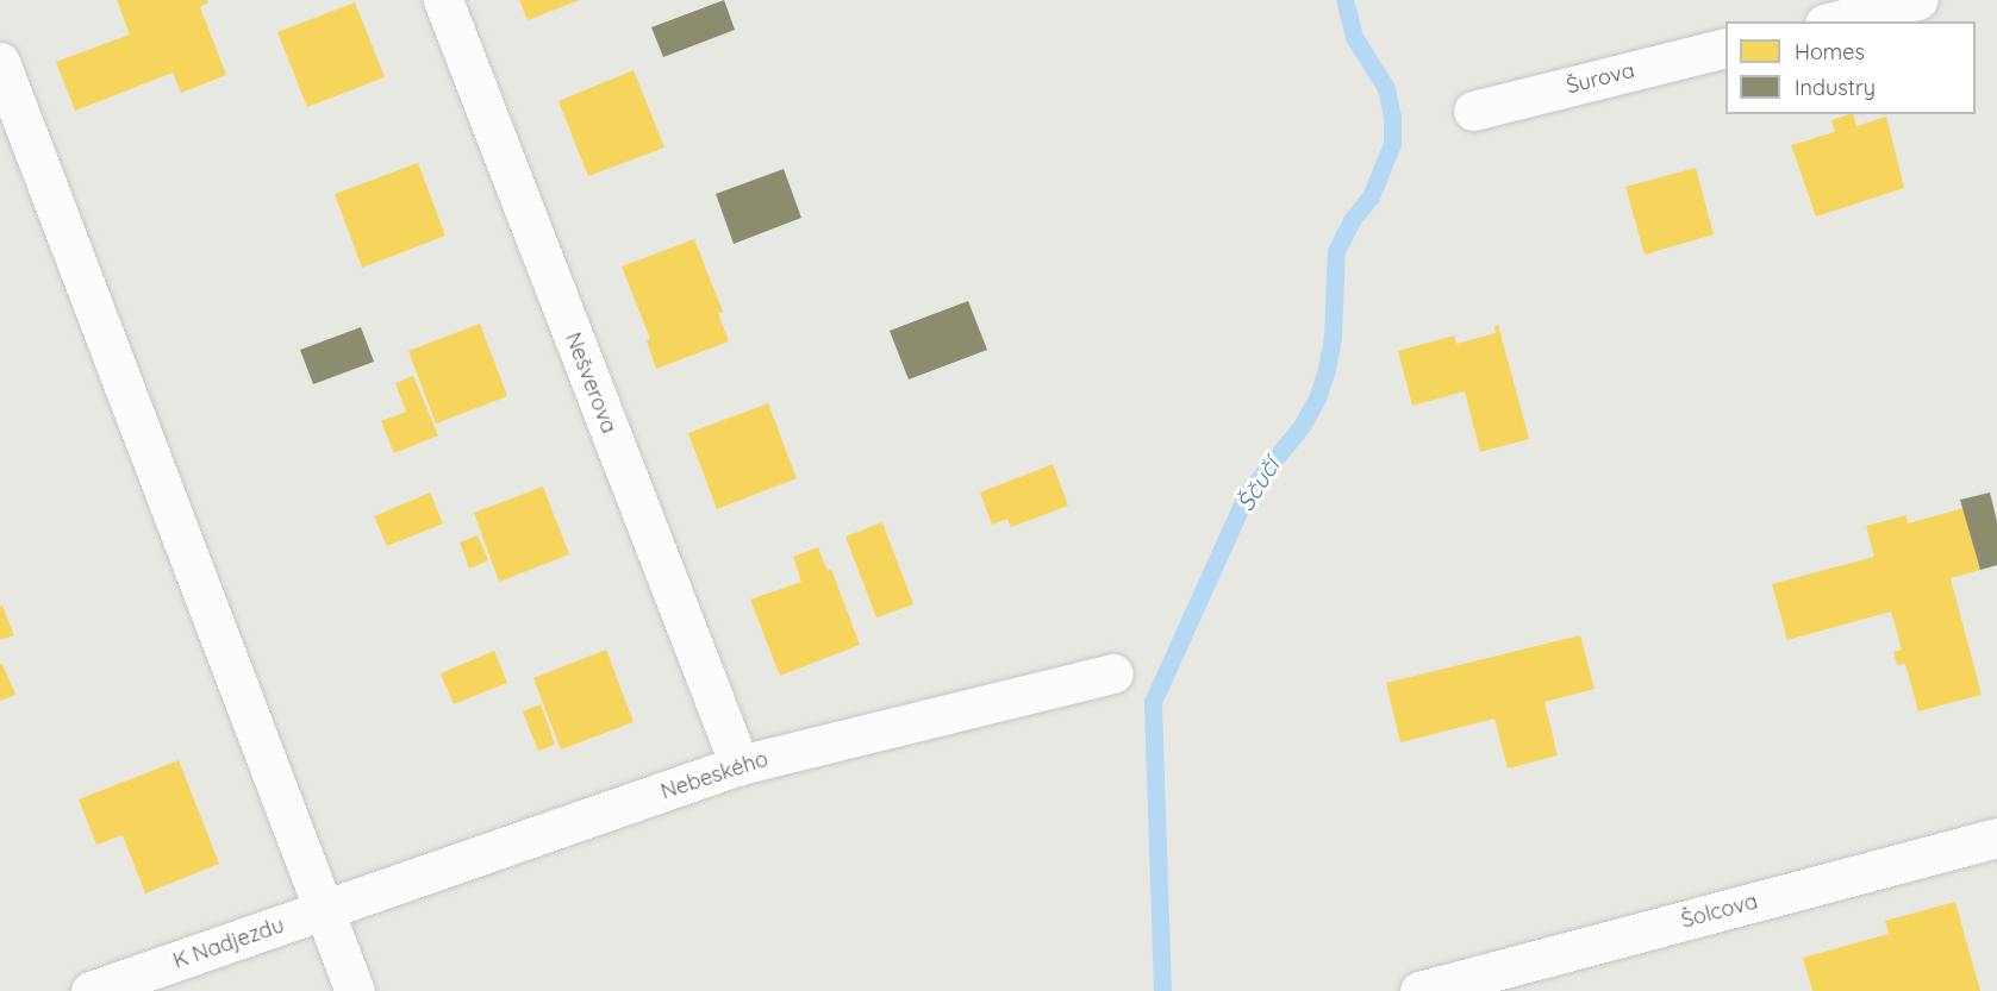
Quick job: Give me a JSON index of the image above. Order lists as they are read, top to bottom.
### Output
{
  "streets": {
    "street": [
      "Šurova",
      "Nešverova",
      "Nebeského",
      "Šolcova",
      "K Nadjezdu"
    ]
  },
  "crossings": [
    ["Nešverova", "Nebeského"],
    ["Nebeského", "K Nadjezdu"]
  ],
  "water": ["Ščučí"],
  "legend": ["Homes", "Industry"]
}
